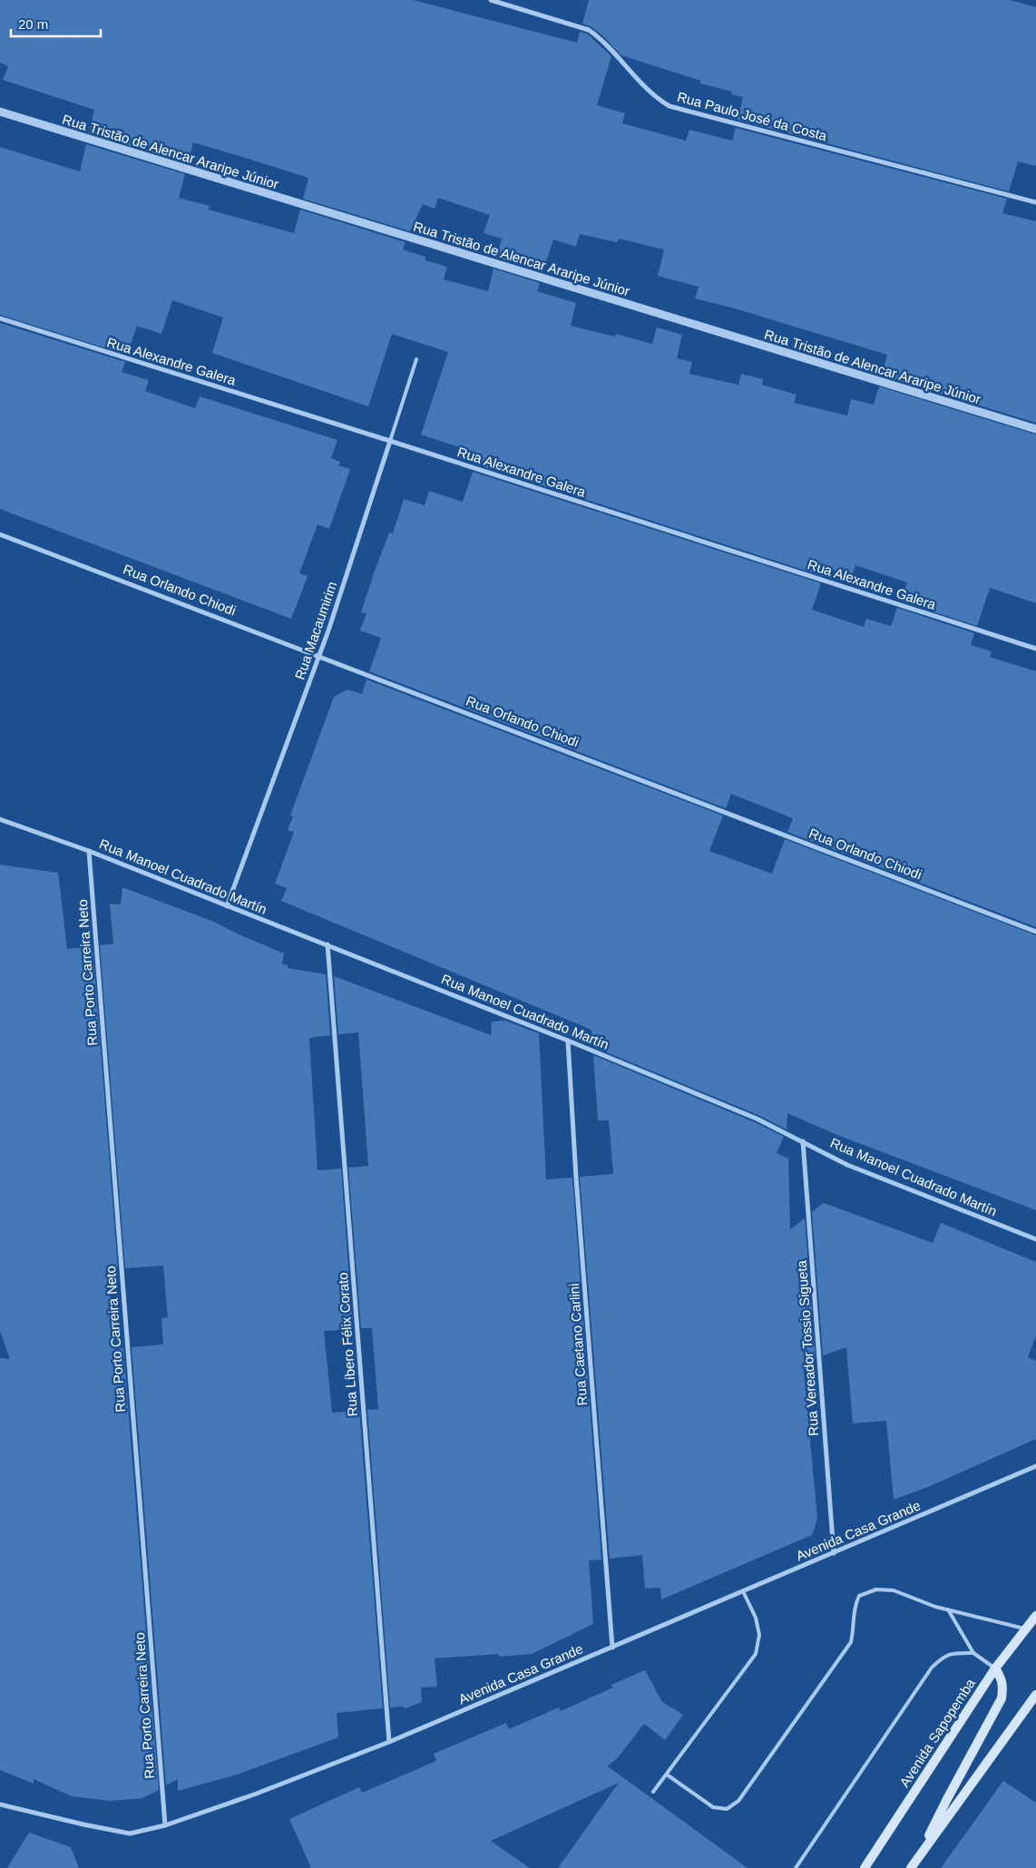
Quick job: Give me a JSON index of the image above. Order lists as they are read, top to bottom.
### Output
{
  "streets": {
    "main road": ["Avenida Sapopemba"],
    "street": [
      "Rua Paulo José da Costa",
      "Rua Tristão de Alencar Araripe Júnior",
      "Rua Alexandre Galera",
      "Rua Orlando Chiodi",
      "Rua Macaumirim",
      "Rua Manoel Cuadrado Martín",
      "Rua Porto Carreira Neto",
      "Rua Líbero Félix Corato",
      "Rua Caetano Carlini",
      "Rua Vereador Tossio Sigueta",
      "Avenida Casa Grande"
    ]
  },
  "crossings": [
    ["Rua Alexandre Galera", "Rua Macaumirim"],
    ["Rua Orlando Chiodi", "Rua Macaumirim"],
    ["Rua Macaumirim", "Rua Manoel Cuadrado Martín"],
    ["Rua Manoel Cuadrado Martín", "Rua Porto Carreira Neto"],
    ["Rua Manoel Cuadrado Martín", "Rua Líbero Félix Corato"],
    ["Rua Manoel Cuadrado Martín", "Rua Caetano Carlini"],
    ["Rua Manoel Cuadrado Martín", "Rua Vereador Tossio Sigueta"],
    ["Rua Porto Carreira Neto", "Avenida Casa Grande"],
    ["Rua Líbero Félix Corato", "Avenida Casa Grande"],
    ["Rua Caetano Carlini", "Avenida Casa Grande"],
    ["Rua Vereador Tossio Sigueta", "Avenida Casa Grande"]
  ],
  "scale_bar": "20 m"
}
